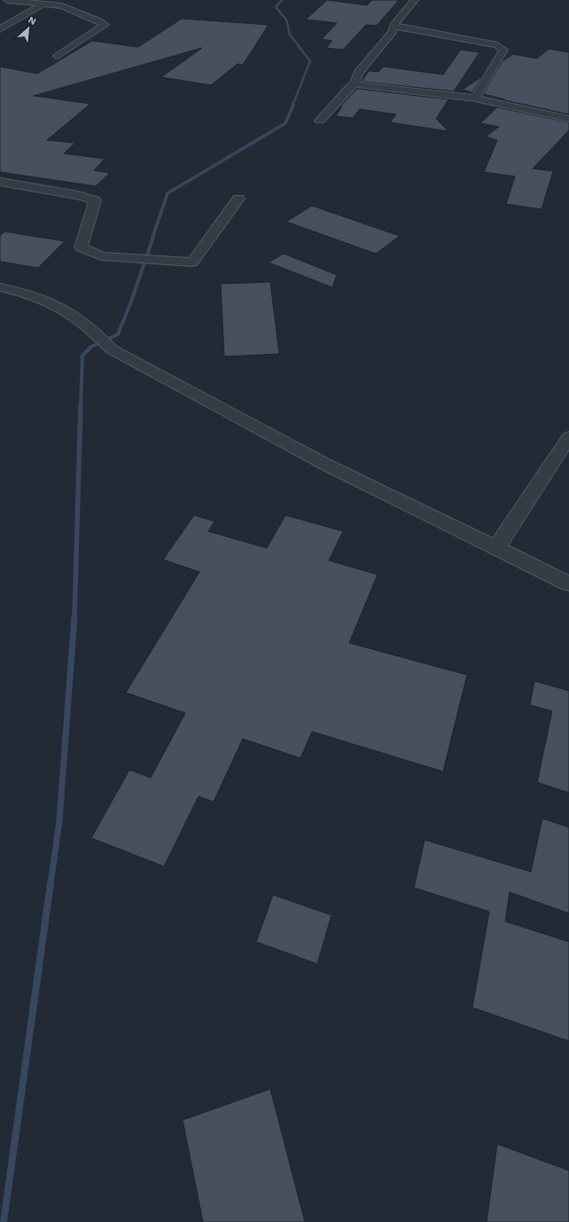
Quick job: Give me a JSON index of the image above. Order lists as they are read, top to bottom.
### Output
{
  "north": "top right"
}
